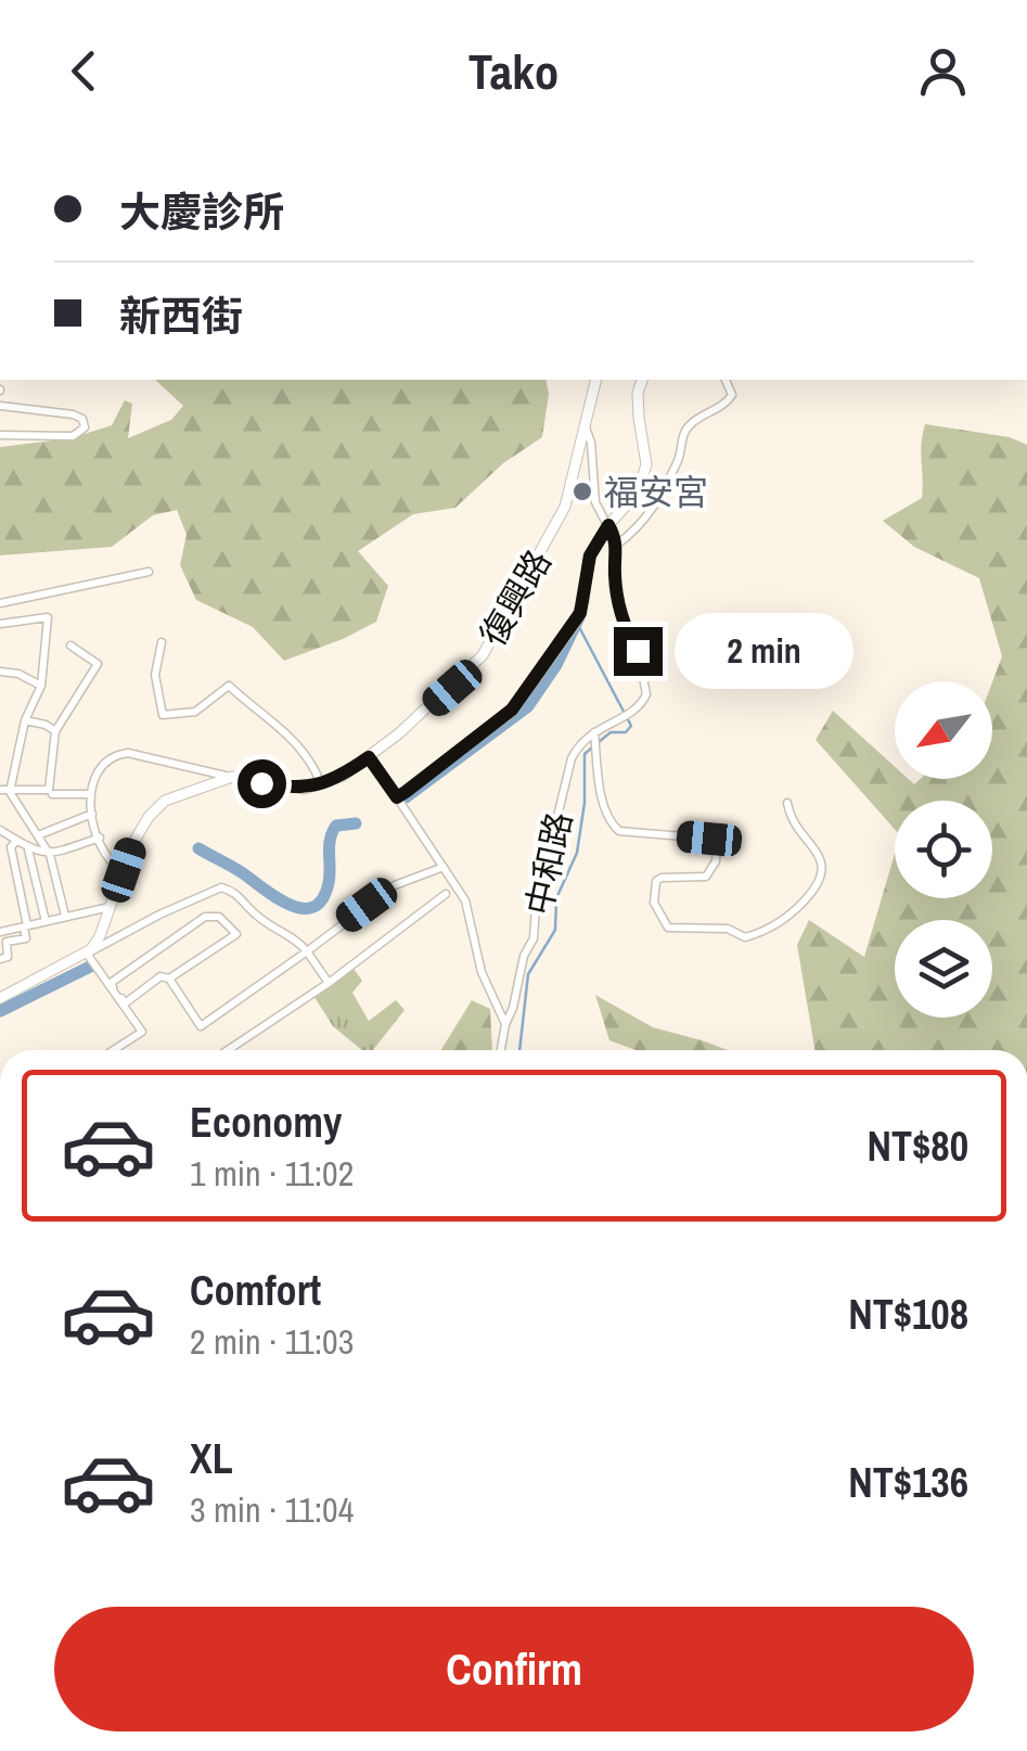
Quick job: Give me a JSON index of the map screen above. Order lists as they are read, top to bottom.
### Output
{
  "streets": {
    "street": ["復興路", "中和路"]
  },
  "crossings": [
    ["復興路", "中和路"]
  ],
  "places": ["福安宮"],
  "north": "bottom left",
  "page": {
    "header": "Tako",
    "banner": ["大慶診所", "新西街"],
    "bubble": "2 min",
    "list": [
      {
        "name": "Economy",
        "note": "1 min · 11:02",
        "value": "NT$80"
      },
      {
        "name": "Comfort",
        "note": "2 min · 11:03",
        "value": "NT$108"
      },
      {
        "name": "XL",
        "note": "3 min · 11:04",
        "value": "NT$136"
      }
    ],
    "buttons": "Confirm"
  }
}
